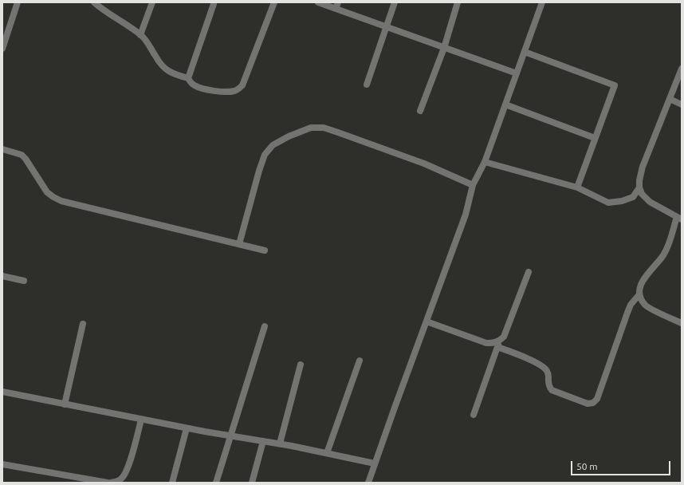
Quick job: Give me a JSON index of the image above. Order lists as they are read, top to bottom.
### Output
{
  "scale_bar": "50 m"
}
